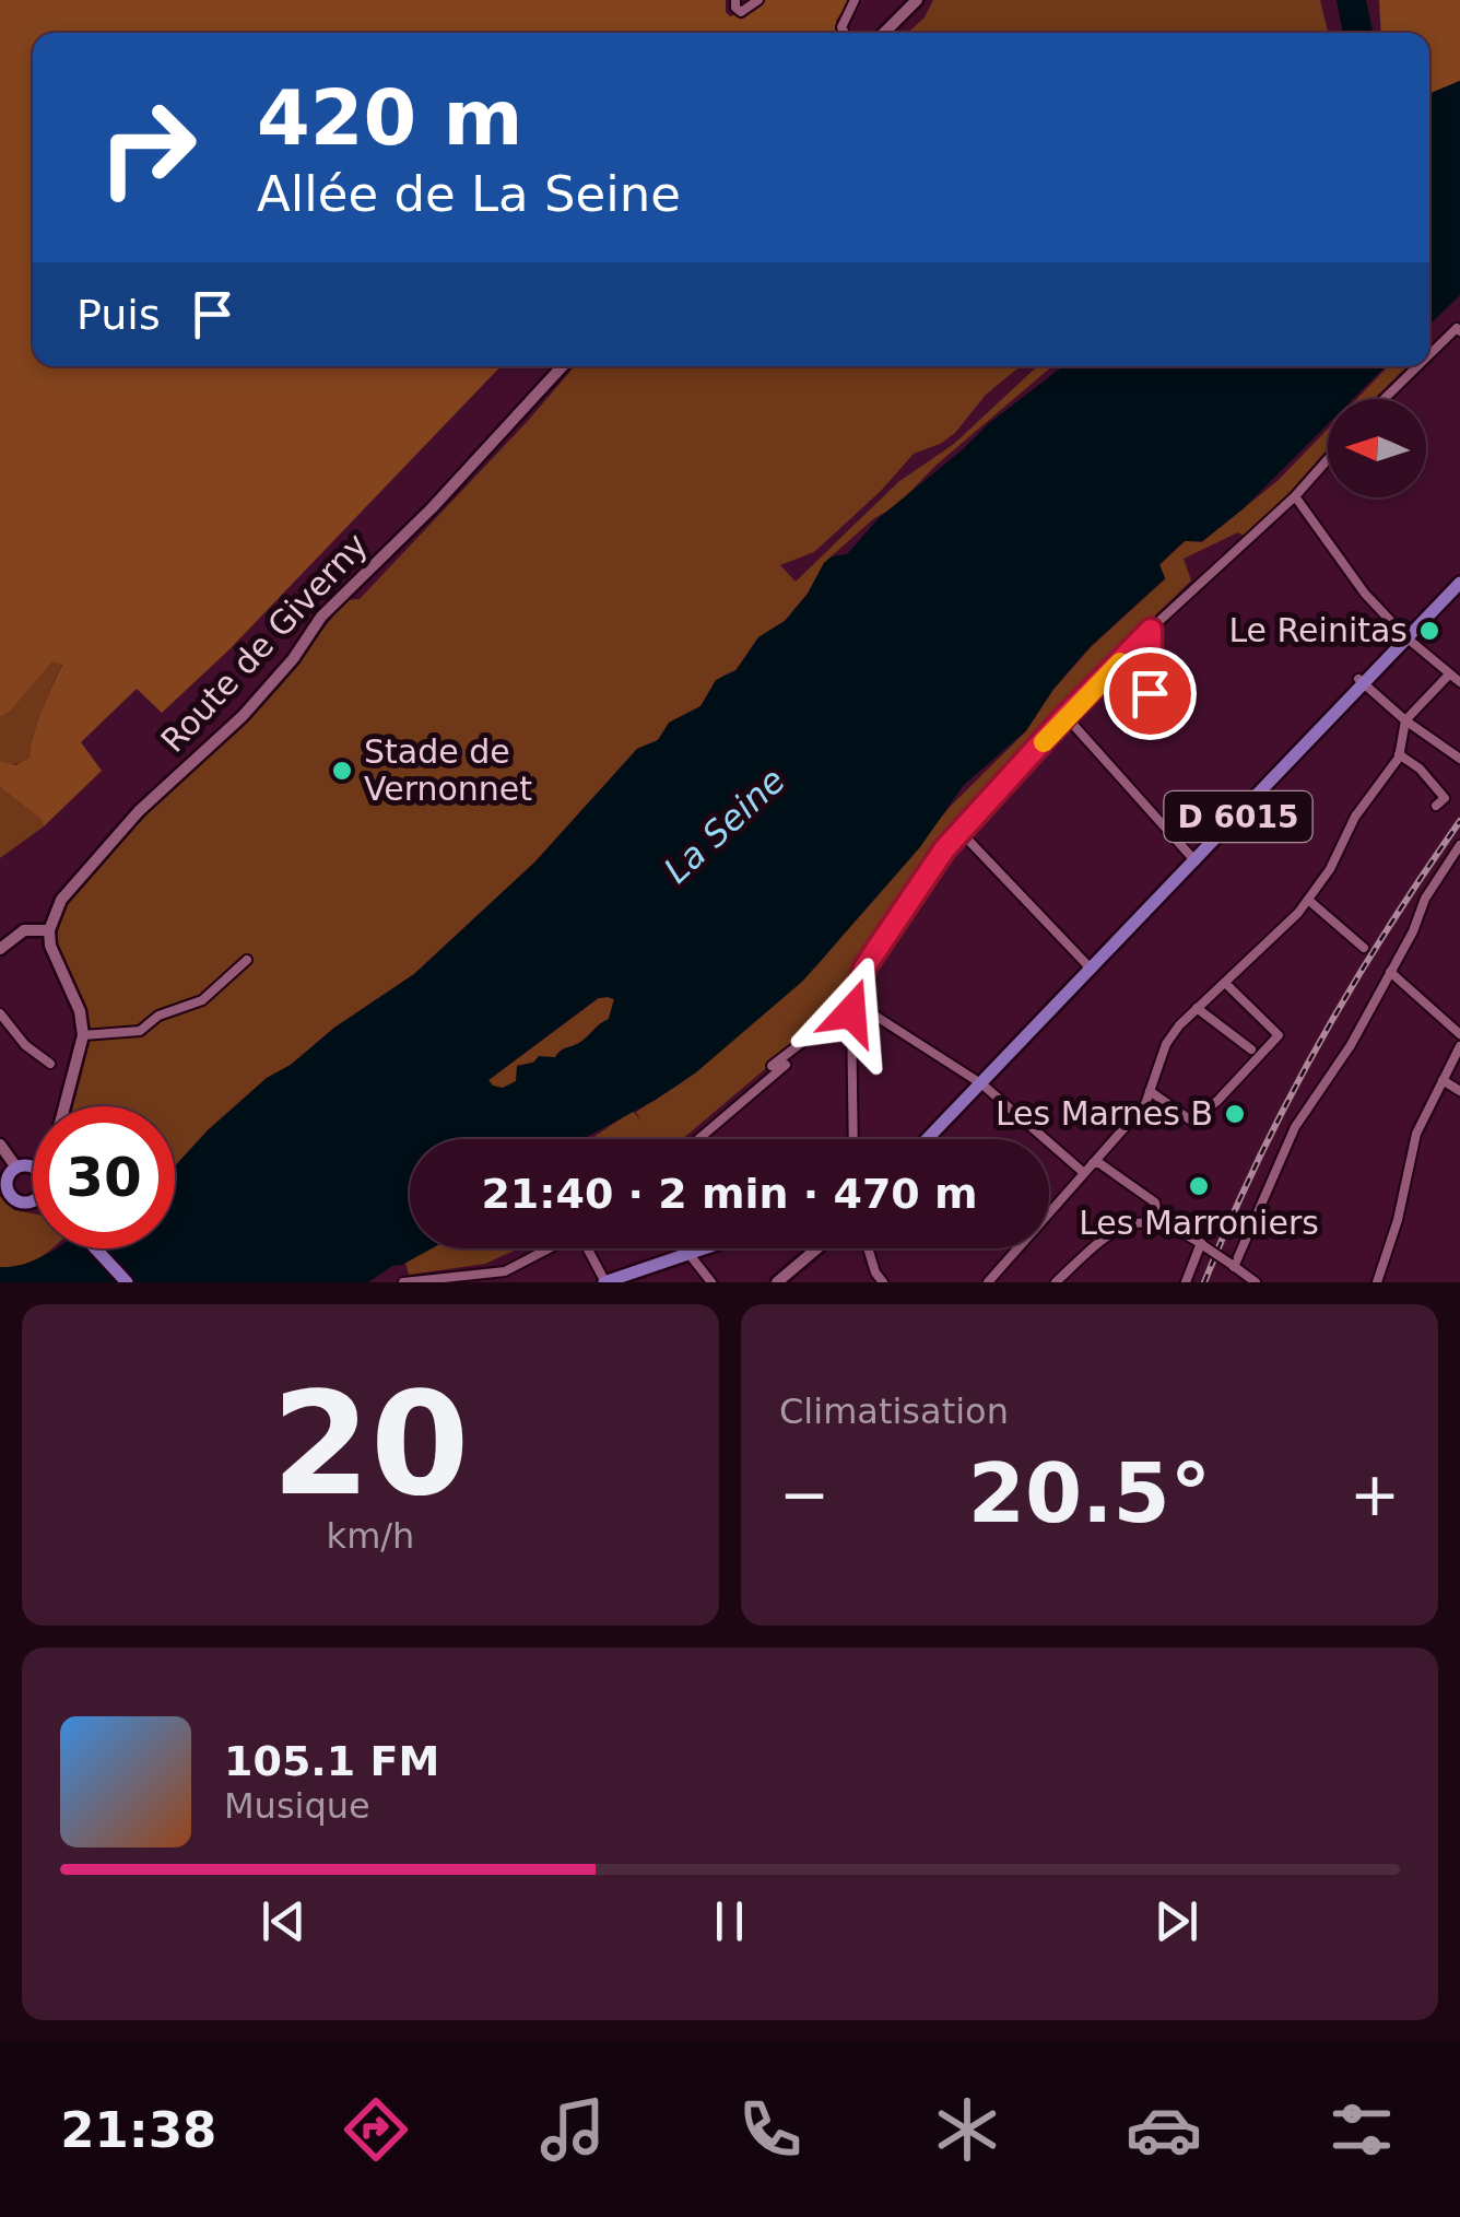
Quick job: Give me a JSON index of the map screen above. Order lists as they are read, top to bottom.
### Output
{
  "streets": {
    "main road": ["Route de Giverny", "D 6015"]
  },
  "water": ["La Seine"],
  "places": [
    "Le Reinitas",
    "Stade de Vernonnet",
    "Les Marnes B",
    "Les Marroniers"
  ],
  "north": "left",
  "page": {
    "turn": ["420 m", "Allée de La Seine"],
    "then": "Puis",
    "limit": "30",
    "trip": "21:40 · 2 min · 470 m",
    "tile": [
      ["20", "km/h"],
      "Climatisation"
    ],
    "heat": ["−", "20.5°", "+"],
    "song": ["105.1 FM", "Musique"],
    "tabs": "21:38"
  }
}
